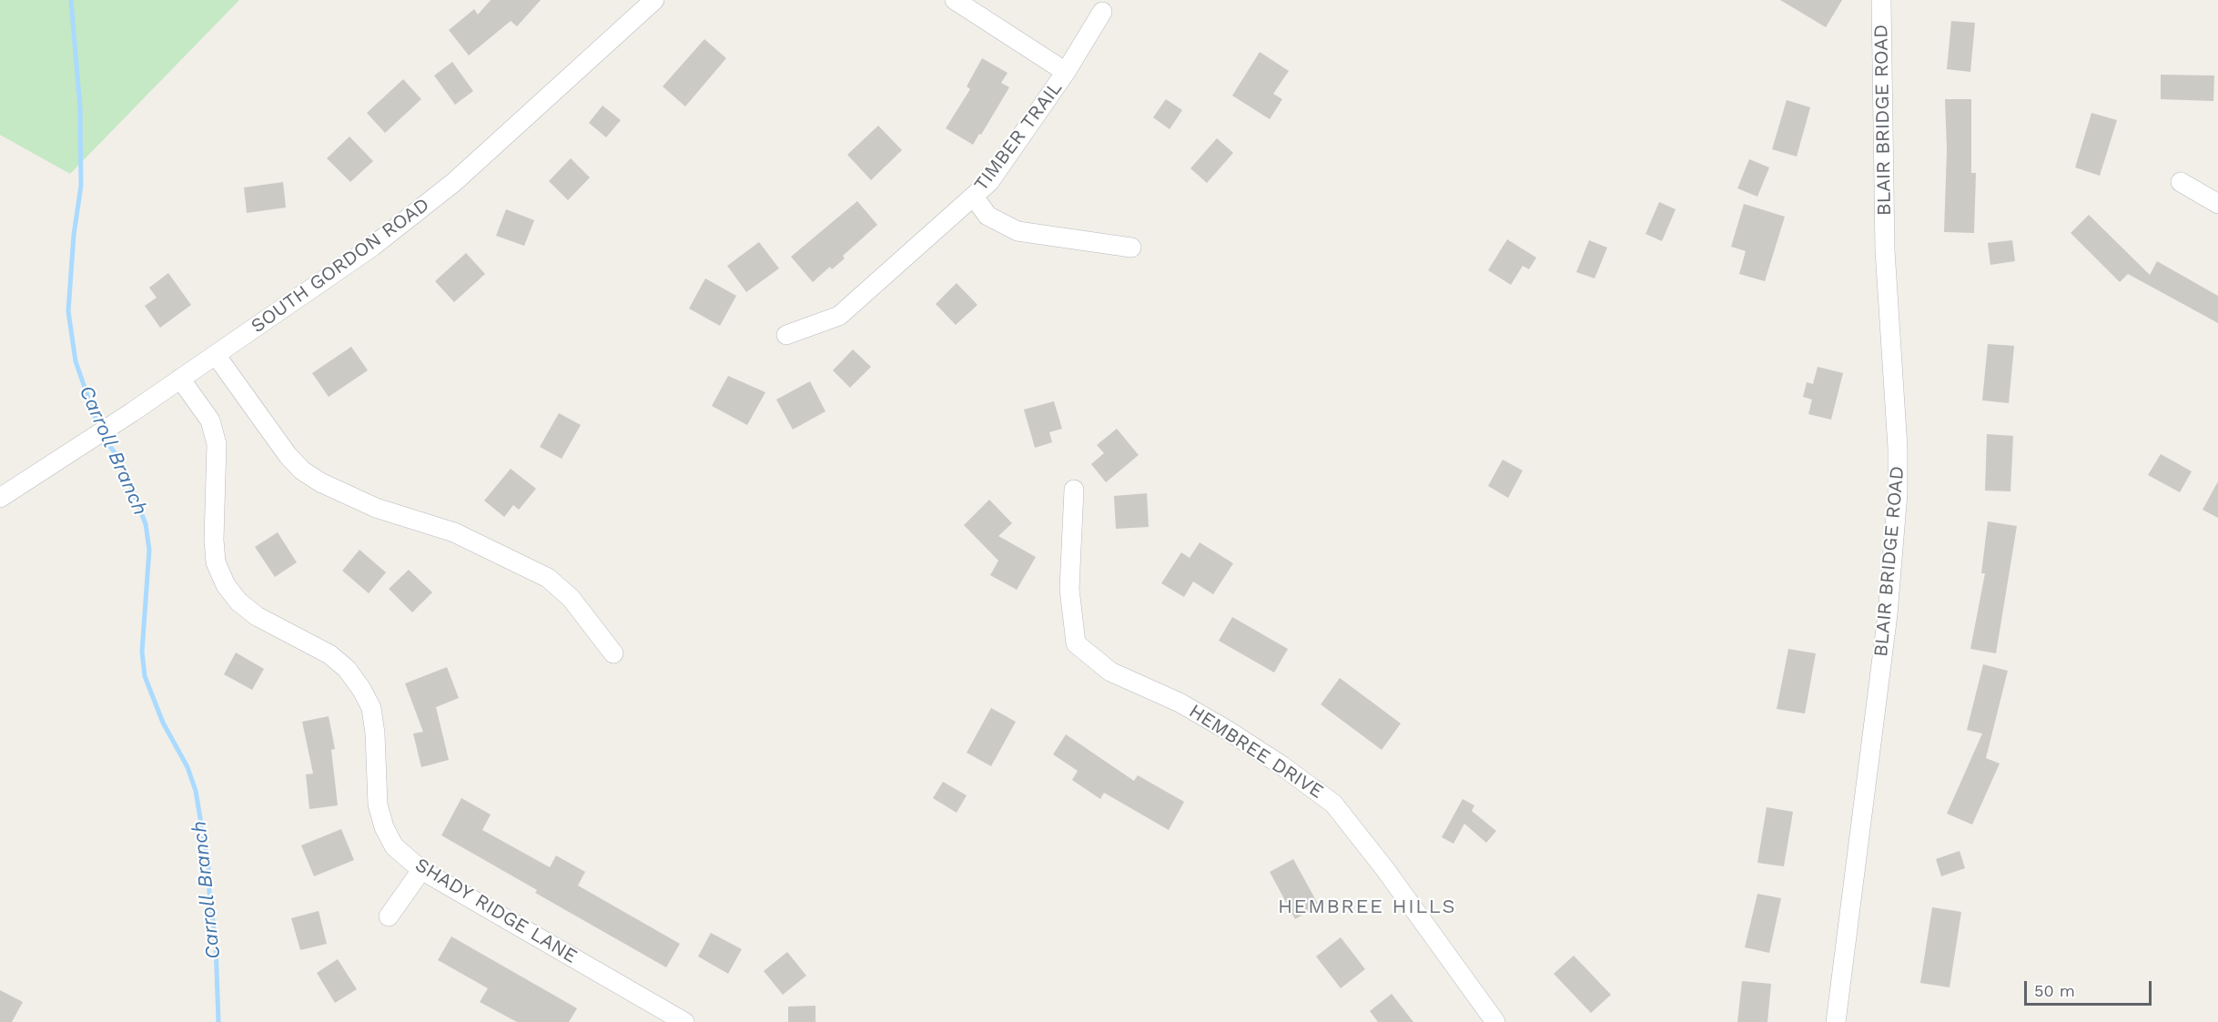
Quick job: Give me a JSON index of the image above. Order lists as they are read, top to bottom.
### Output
{
  "streets": {
    "street": [
      "BLAIR BRIDGE ROAD",
      "TIMBER TRAIL",
      "SOUTH GORDON ROAD",
      "HEMBREE DRIVE",
      "SHADY RIDGE LANE"
    ]
  },
  "crossings": [
    ["SOUTH GORDON ROAD", "SHADY RIDGE LANE"]
  ],
  "districts": ["HEMBREE HILLS"],
  "water": ["Carroll Branch"],
  "scale_bar": "50 m"
}
